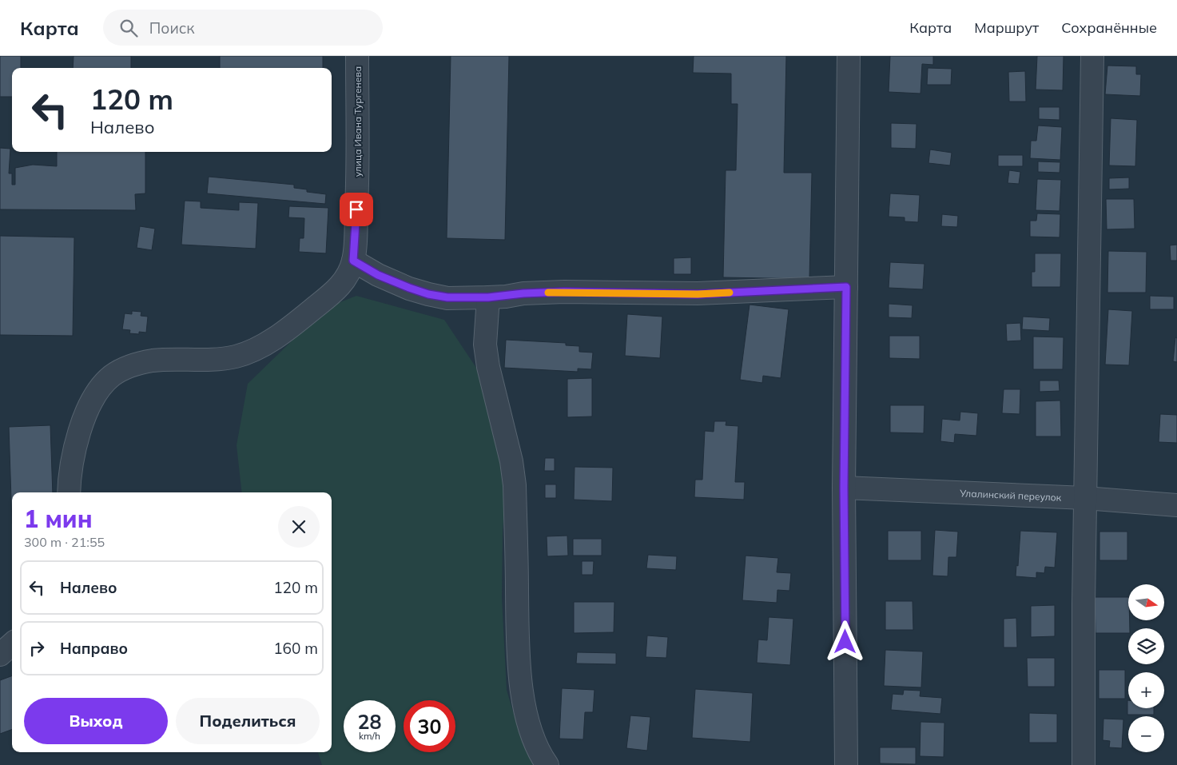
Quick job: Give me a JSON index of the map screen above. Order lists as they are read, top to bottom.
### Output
{
  "streets": {
    "street": ["улица Ивана Тургенева", "Улалинский переулок"]
  },
  "north": "right",
  "page": {
    "header": "Карта",
    "search": "Поиск",
    "nav": ["Карта", "Маршрут", "Сохранённые"],
    "turn": ["120 m", "Налево"],
    "heading": ["1 мин", "300 m · 21:55"],
    "list": [
      {
        "name": "Налево",
        "value": "120 m"
      },
      {
        "name": "Направо",
        "value": "160 m"
      }
    ],
    "map_buttons": ["+", "−"],
    "buttons": ["Выход", "Поделиться"],
    "speed": "28 km/h",
    "limit": "30"
  }
}
